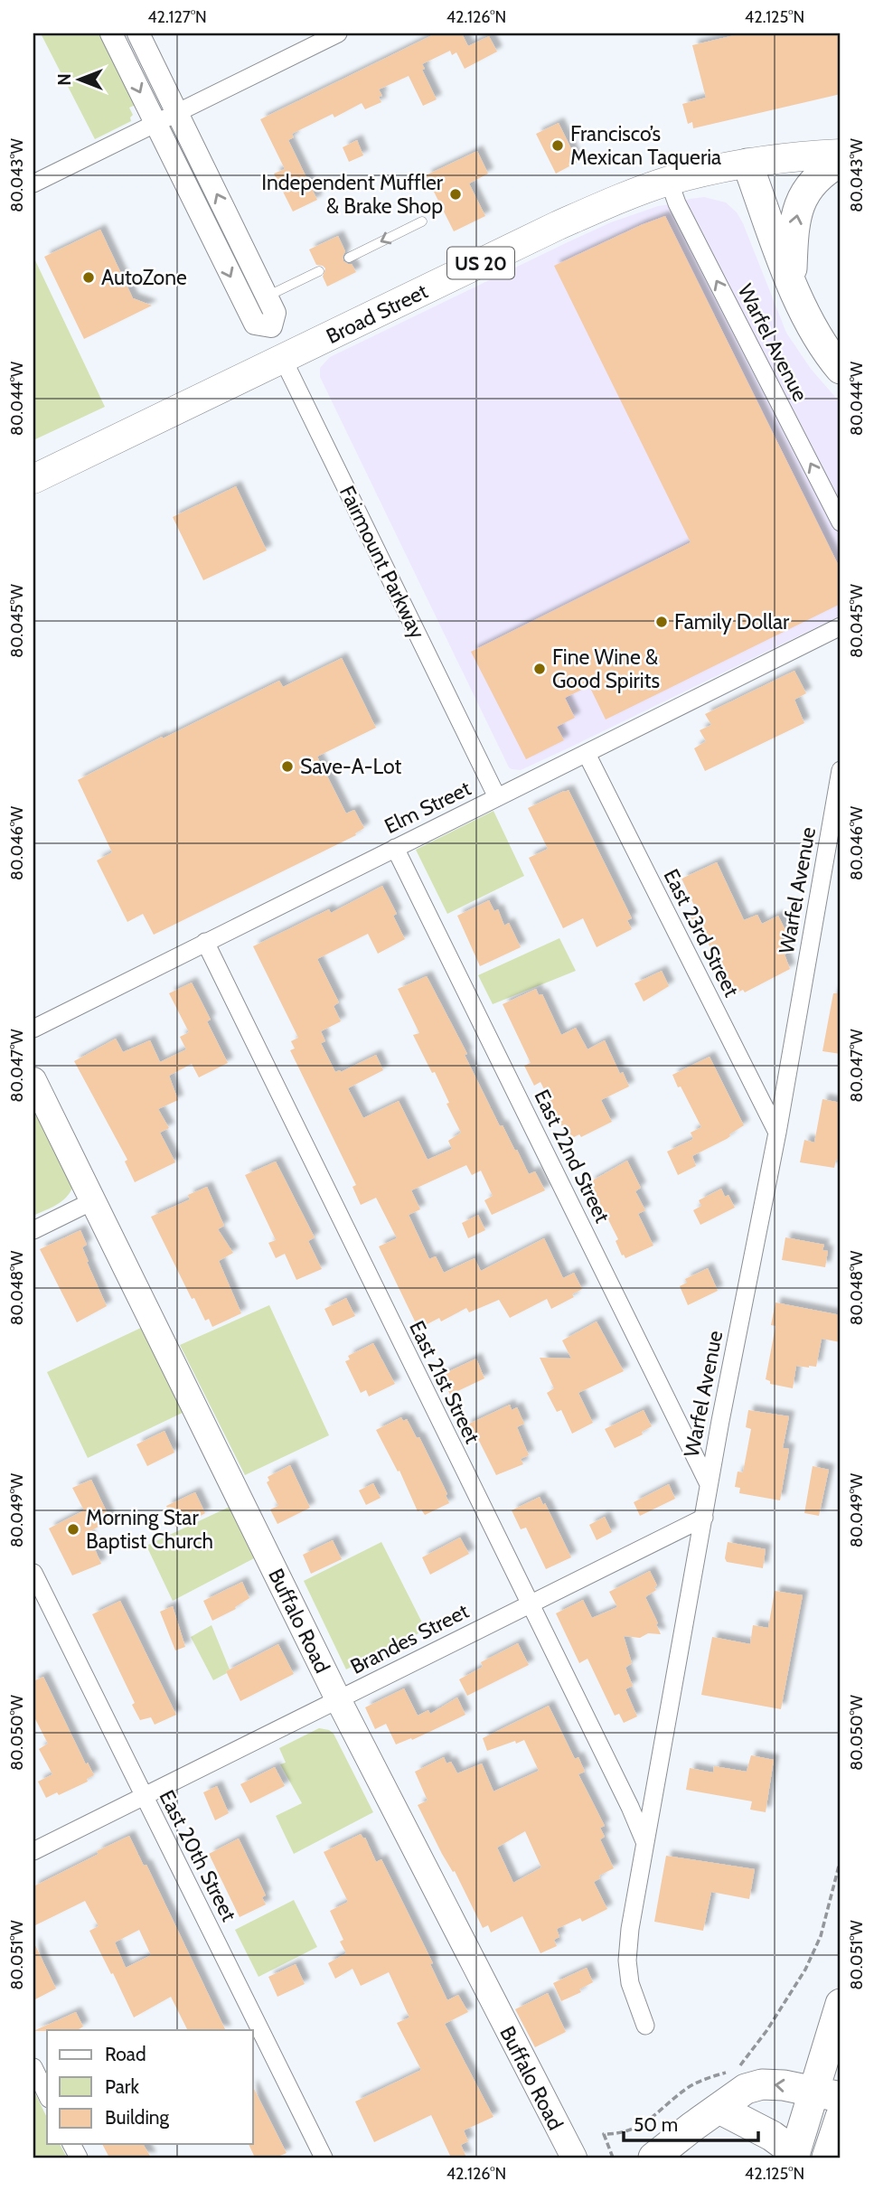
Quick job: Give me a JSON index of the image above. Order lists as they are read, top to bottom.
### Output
{
  "streets": {
    "main road": ["US 20", "Broad Street", "Buffalo Road"],
    "street": [
      "Warfel Avenue",
      "Fairmount Parkway",
      "Elm Street",
      "East 23rd Street",
      "East 22nd Street",
      "East 21st Street",
      "Brandes Street",
      "East 20th Street"
    ]
  },
  "crossings": [
    ["Broad Street", "Warfel Avenue"],
    ["Broad Street", "Fairmount Parkway"],
    ["Warfel Avenue", "East 23rd Street"],
    ["Warfel Avenue", "East 22nd Street"],
    ["Warfel Avenue", "East 21st Street"],
    ["Warfel Avenue", "Brandes Street"],
    ["Fairmount Parkway", "Elm Street"],
    ["Elm Street", "East 23rd Street"],
    ["Elm Street", "East 22nd Street"],
    ["Elm Street", "East 21st Street"],
    ["East 21st Street", "Brandes Street"],
    ["Buffalo Road", "Brandes Street"],
    ["Brandes Street", "East 20th Street"]
  ],
  "places": [
    "Francisco’s Mexican Taqueria",
    "Independent Muffler & Brake Shop",
    "AutoZone",
    "Family Dollar",
    "Fine Wine & Good Spirits",
    "Save-A-Lot",
    "Morning Star Baptist Church"
  ],
  "legend": ["Road", "Park", "Building"],
  "scale_bar": "50 m",
  "north": "left",
  "coordinates": [
    "42.127°N",
    "42.126°N",
    "42.125°N",
    "80.043°W",
    "80.044°W",
    "80.045°W",
    "80.046°W",
    "80.047°W",
    "80.048°W",
    "80.049°W",
    "80.050°W",
    "80.051°W"
  ]
}
